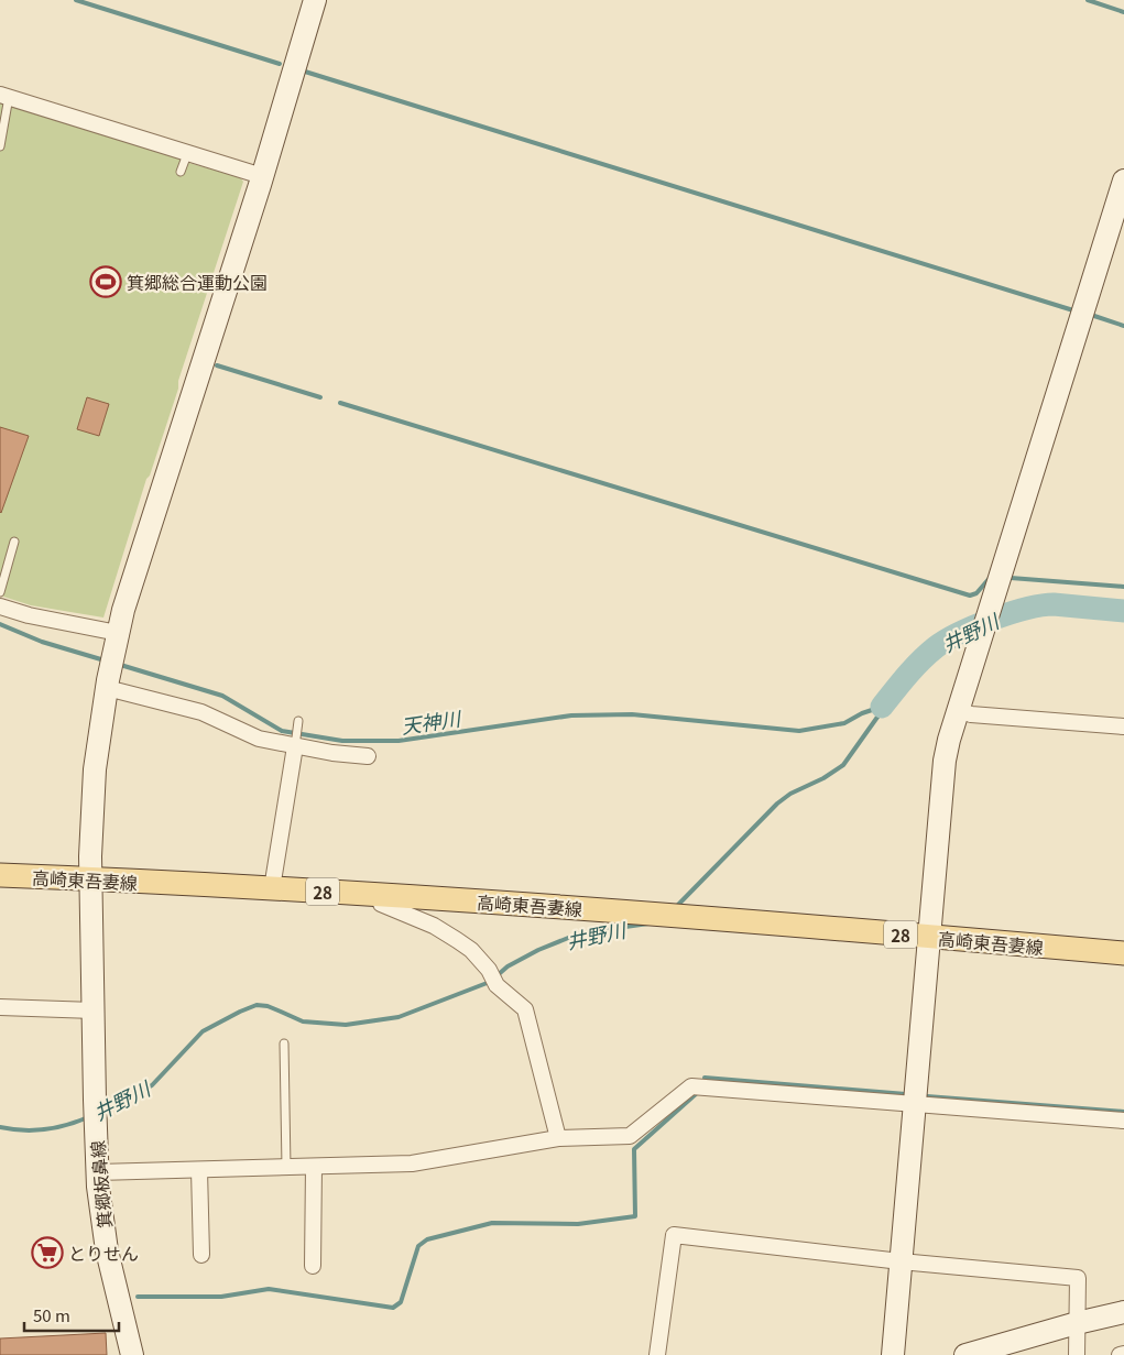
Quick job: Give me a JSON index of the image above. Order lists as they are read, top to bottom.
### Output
{
  "streets": {
    "main road": ["高崎東吾妻線", "28"],
    "street": ["箕郷板鼻線"]
  },
  "crossings": [
    ["高崎東吾妻線", "箕郷板鼻線"]
  ],
  "water": ["井野川", "天神川"],
  "places": {
    "sports": ["箕郷総合運動公園"],
    "supermarket": ["とりせん"]
  },
  "scale_bar": "50 m"
}
